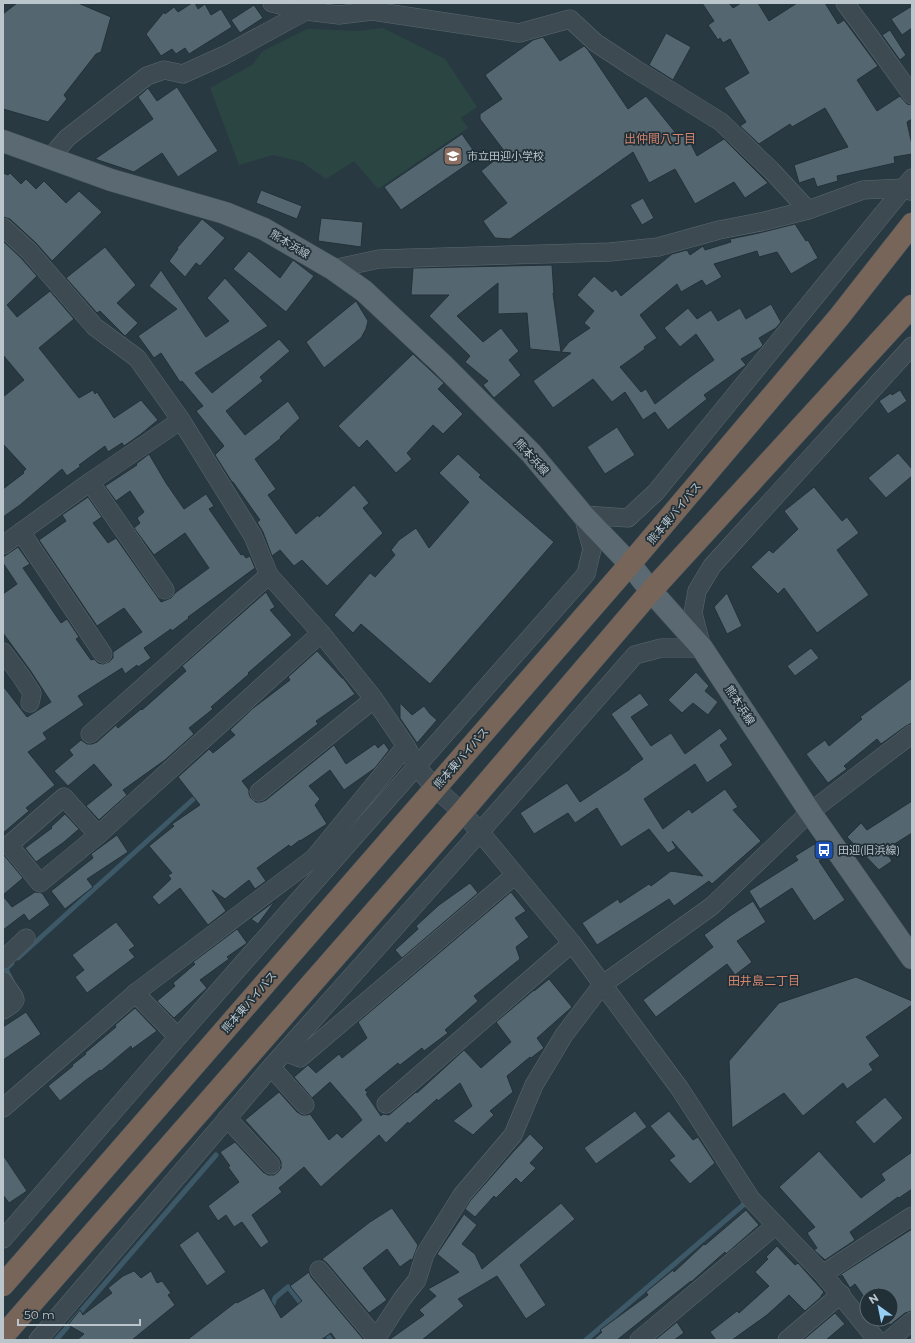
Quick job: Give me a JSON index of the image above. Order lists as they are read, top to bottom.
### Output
{
  "streets": {
    "highway": ["熊本東バイパス"],
    "main road": ["熊本浜線"]
  },
  "crossings": [
    ["熊本浜線", "熊本東バイパス"]
  ],
  "districts": ["出仲間八丁目", "田井島二丁目"],
  "places": {
    "school or university": ["市立田迎小学校"],
    "bus stop": ["田迎(旧浜線)"]
  },
  "scale_bar": "50 m",
  "north": "top left"
}
